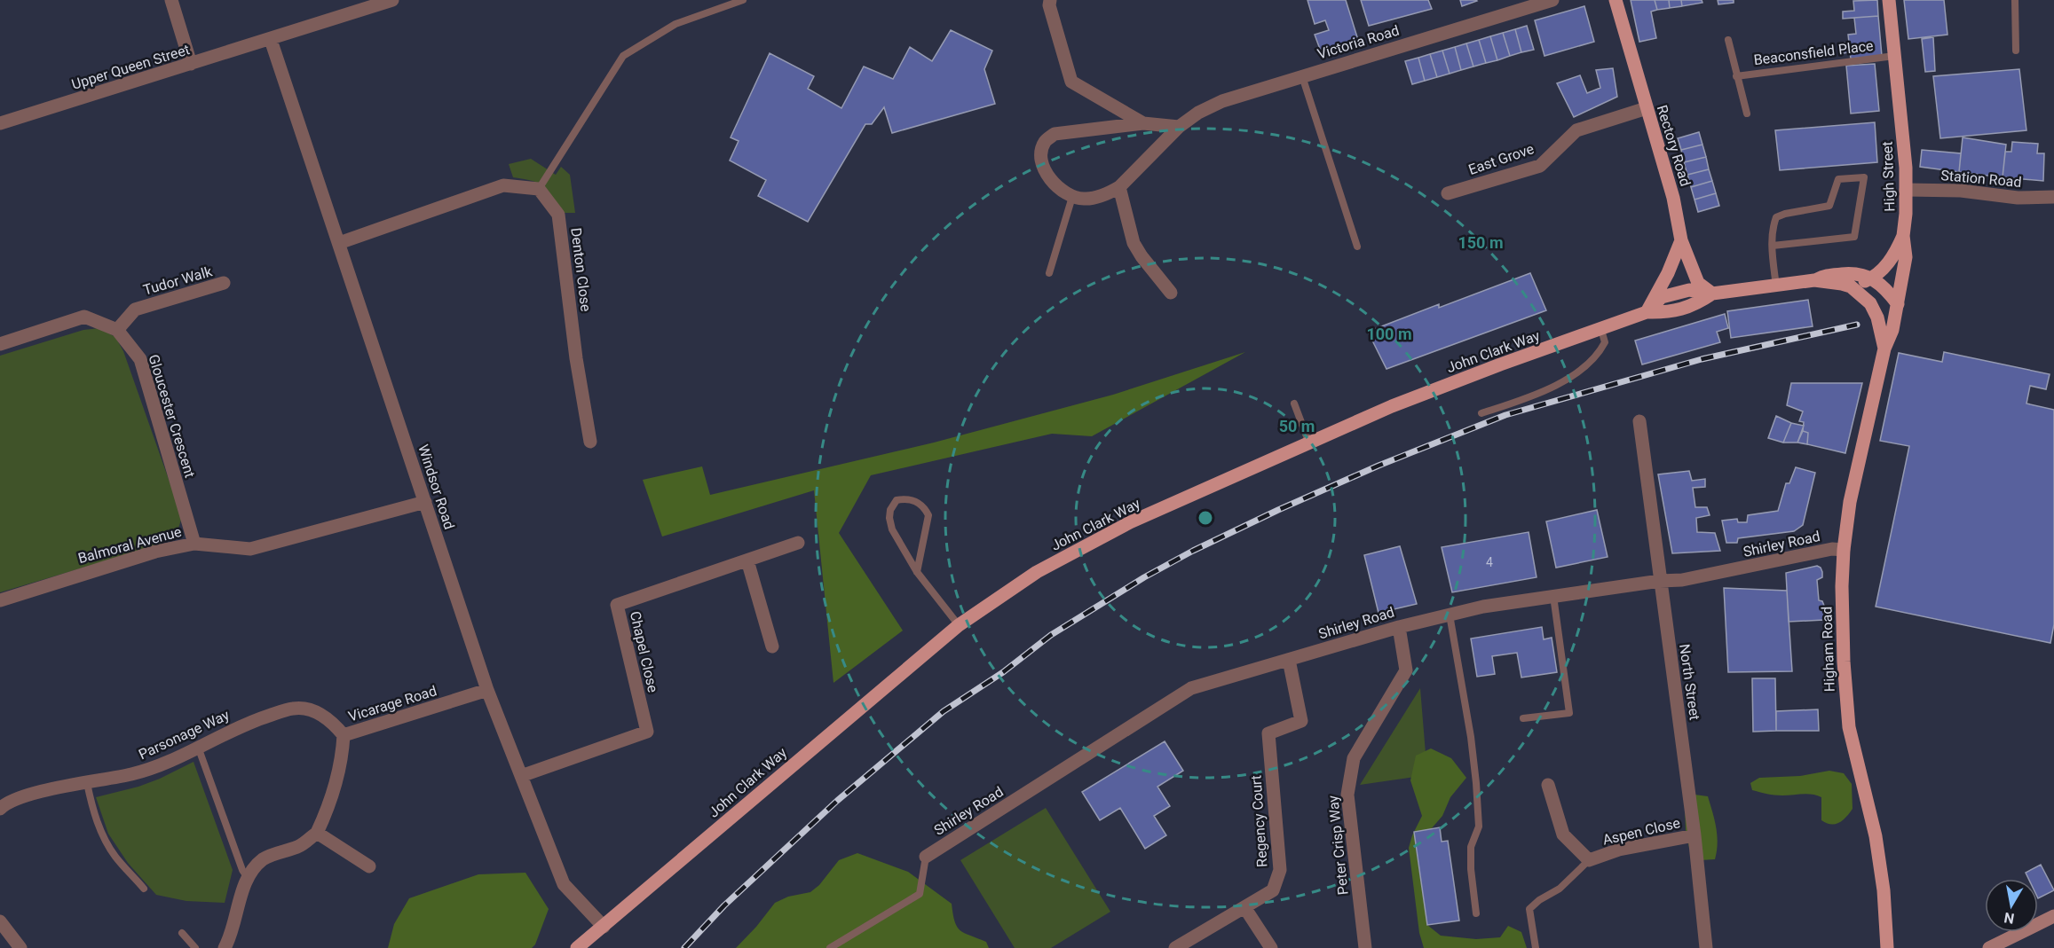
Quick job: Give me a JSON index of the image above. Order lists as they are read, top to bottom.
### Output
{
  "streets": {
    "main road": [
      "Rectory Road",
      "High Street",
      "John Clark Way",
      "Higham Road"
    ],
    "street": [
      "Victoria Road",
      "Upper Queen Street",
      "East Grove",
      "Station Road",
      "Denton Close",
      "Tudor Walk",
      "Gloucester Crescent",
      "Windsor Road",
      "Shirley Road",
      "Balmoral Avenue",
      "Chapel Close",
      "North Street",
      "Vicarage Road",
      "Parsonage Way",
      "Regency Court",
      "Aspen Close",
      "Peter Crisp Way"
    ],
    "lane": ["Beaconsfield Place"]
  },
  "crossings": [
    ["Beaconsfield Place", "High Street"],
    ["Upper Queen Street", "Windsor Road"],
    ["Rectory Road", "East Grove"],
    ["High Street", "Station Road"],
    ["High Street", "Higham Road"],
    ["Tudor Walk", "Gloucester Crescent"],
    ["John Clark Way", "Windsor Road"],
    ["Gloucester Crescent", "Balmoral Avenue"],
    ["Windsor Road", "Balmoral Avenue"],
    ["Windsor Road", "Chapel Close"],
    ["Windsor Road", "Vicarage Road"],
    ["Shirley Road", "Higham Road"],
    ["Shirley Road", "North Street"],
    ["Shirley Road", "Regency Court"],
    ["Shirley Road", "Peter Crisp Way"],
    ["North Street", "Aspen Close"],
    ["Vicarage Road", "Parsonage Way"]
  ],
  "house_numbers": ["4"],
  "north": "bottom",
  "rings": ["150 m", "100 m", "50 m"]
}
